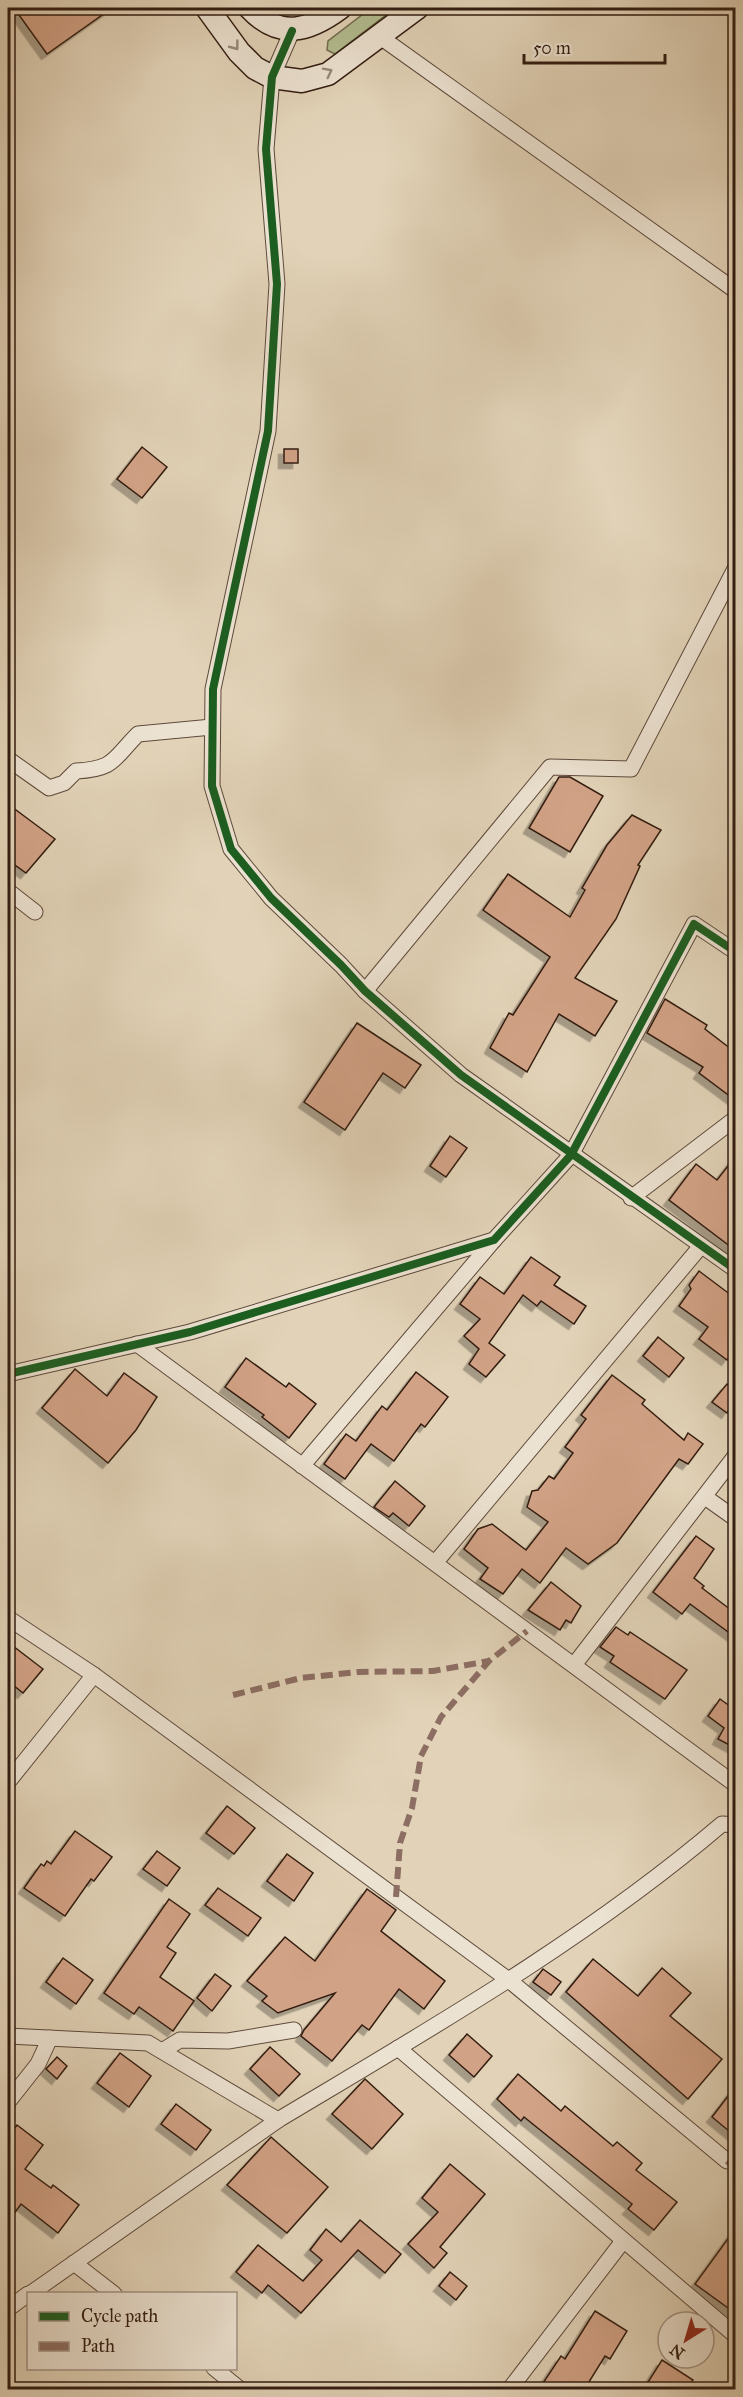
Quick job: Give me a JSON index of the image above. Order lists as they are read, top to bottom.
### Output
{
  "legend": ["Cycle path", "Path"],
  "scale_bar": "50 m",
  "north": "bottom left"
}
